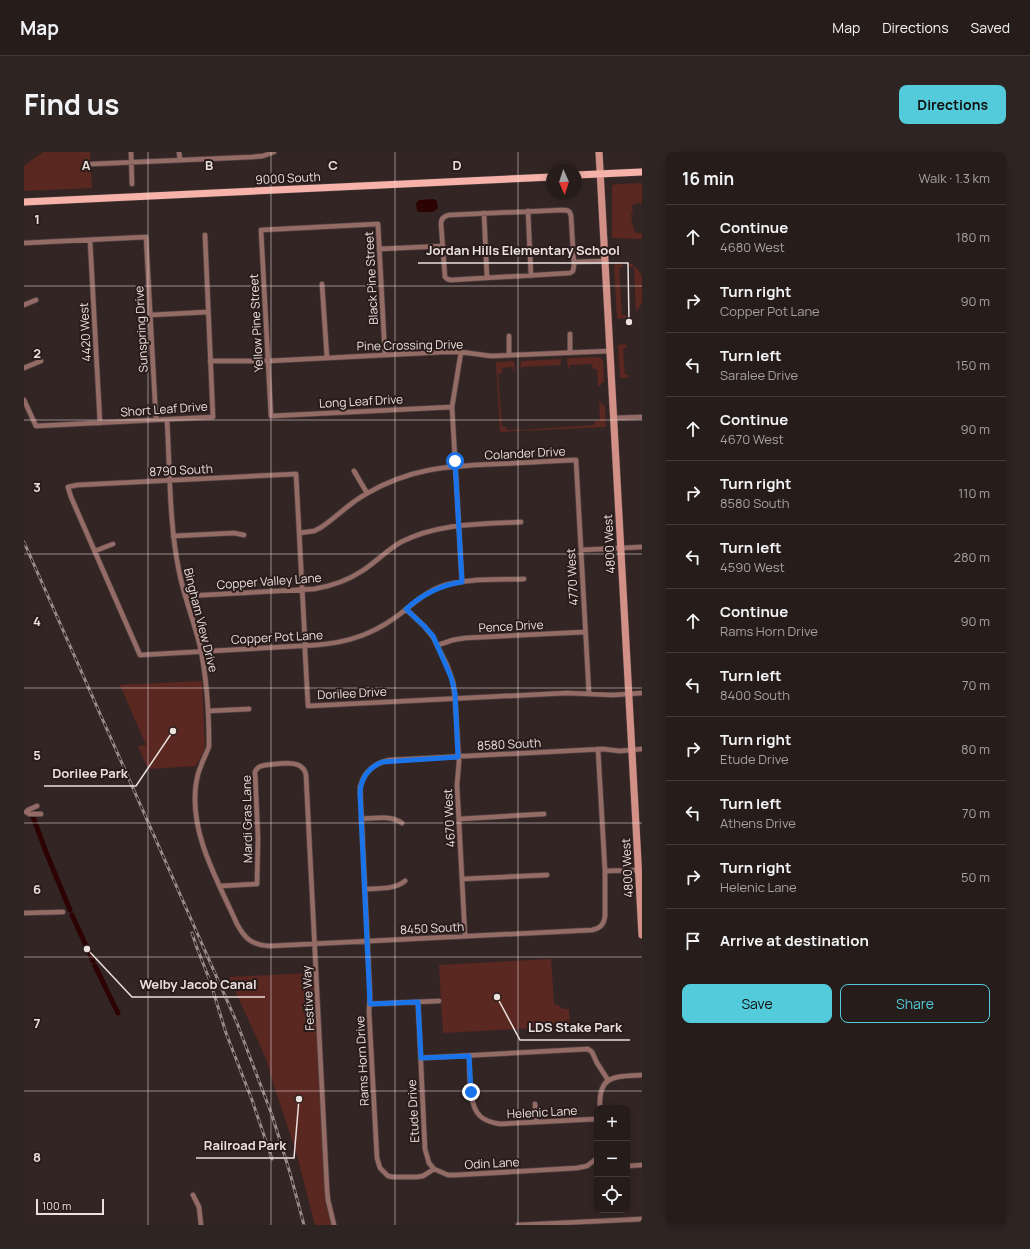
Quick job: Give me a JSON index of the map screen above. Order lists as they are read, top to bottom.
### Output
{
  "streets": {
    "main road": ["9000 South"],
    "street": [
      "Black Pine Street",
      "Yellow Pine Street",
      "Sunspring Drive",
      "4420 West",
      "Pine Crossing Drive",
      "Long Leaf Drive",
      "Short Leaf Drive",
      "Colander Drive",
      "8790 South",
      "4800 West",
      "4770 West",
      "Copper Valley Lane",
      "Bingham View Drive",
      "Pence Drive",
      "Copper Pot Lane",
      "Dorilee Drive",
      "8580 South",
      "4670 West",
      "Mardi Gras Lane",
      "8450 South",
      "Festive Way",
      "Rams Horn Drive",
      "Etude Drive",
      "Helenic Lane",
      "Odin Lane"
    ]
  },
  "crossings": [
    ["Black Pine Street", "Yellow Pine Street"],
    ["Black Pine Street", "Pine Crossing Drive"],
    ["Yellow Pine Street", "Pine Crossing Drive"],
    ["Yellow Pine Street", "Long Leaf Drive"],
    ["Sunspring Drive", "4420 West"],
    ["Sunspring Drive", "Short Leaf Drive"],
    ["4420 West", "Short Leaf Drive"],
    ["Pine Crossing Drive", "Short Leaf Drive"],
    ["Pine Crossing Drive", "4800 West"],
    ["Short Leaf Drive", "Bingham View Drive"],
    ["Colander Drive", "4770 West"],
    ["Colander Drive", "Dorilee Drive"],
    ["8790 South", "Bingham View Drive"],
    ["8790 South", "Copper Pot Lane"],
    ["8790 South", "Dorilee Drive"],
    ["4800 West", "Dorilee Drive"],
    ["4800 West", "8580 South"],
    ["4770 West", "Pence Drive"],
    ["4770 West", "Dorilee Drive"],
    ["Copper Valley Lane", "Bingham View Drive"],
    ["Copper Valley Lane", "Dorilee Drive"],
    ["Bingham View Drive", "Copper Pot Lane"],
    ["Bingham View Drive", "Mardi Gras Lane"],
    ["Bingham View Drive", "8450 South"],
    ["Pence Drive", "4670 West"],
    ["Copper Pot Lane", "Dorilee Drive"],
    ["Copper Pot Lane", "4670 West"],
    ["Dorilee Drive", "4670 West"],
    ["8580 South", "4670 West"],
    ["8580 South", "Rams Horn Drive"],
    ["4670 West", "8450 South"],
    ["Mardi Gras Lane", "Festive Way"],
    ["8450 South", "Festive Way"],
    ["8450 South", "Rams Horn Drive"],
    ["Rams Horn Drive", "Etude Drive"],
    ["Rams Horn Drive", "Odin Lane"],
    ["Etude Drive", "Odin Lane"]
  ],
  "places": [
    "Jordan Hills Elementary School",
    "Dorilee Park",
    "Welby Jacob Canal",
    "LDS Stake Park",
    "Railroad Park"
  ],
  "scale_bar": "100 m",
  "north": "bottom",
  "page": {
    "header": "Map",
    "nav": ["Map", "Directions", "Saved"],
    "title": "Find us",
    "buttons": [
      "Directions",
      ["Save", "Share"]
    ],
    "heading": ["16 min", "Walk · 1.3 km"],
    "list": [
      ["Continue", "4680 West", "180 m"],
      ["Turn right", "Copper Pot Lane", "90 m"],
      ["Turn left", "Saralee Drive", "150 m"],
      ["Continue", "4670 West", "90 m"],
      ["Turn right", "8580 South", "110 m"],
      ["Turn left", "4590 West", "280 m"],
      ["Continue", "Rams Horn Drive", "90 m"],
      ["Turn left", "8400 South", "70 m"],
      ["Turn right", "Etude Drive", "80 m"],
      ["Turn left", "Athens Drive", "70 m"],
      ["Turn right", "Helenic Lane", "50 m"],
      "Arrive at destination"
    ],
    "map_buttons": ["+", "−"],
    "scale": "100 m"
  },
  "grid": {
    "columns": [
      "A",
      "B",
      "C",
      "D"
    ],
    "rows": [
      "1",
      "2",
      "3",
      "4",
      "5",
      "6",
      "7",
      "8"
    ]
  }
}
